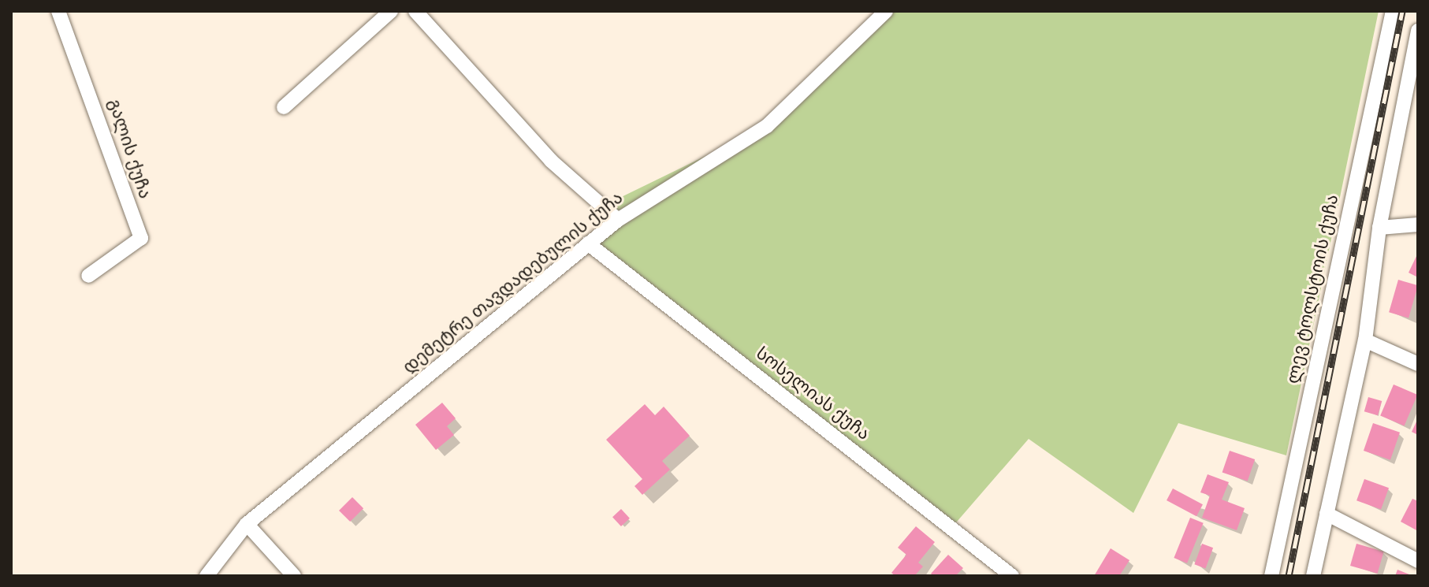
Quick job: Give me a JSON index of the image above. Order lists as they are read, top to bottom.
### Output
{
  "streets": {
    "street": [
      "გალის ქუჩა",
      "დემეტრე თავდადებულის ქუჩა",
      "ლევ ტოლსტოის ქუჩა",
      "სოსელიას ქუჩა"
    ]
  },
  "crossings": [
    ["დემეტრე თავდადებულის ქუჩა", "სოსელიას ქუჩა"]
  ]
}
